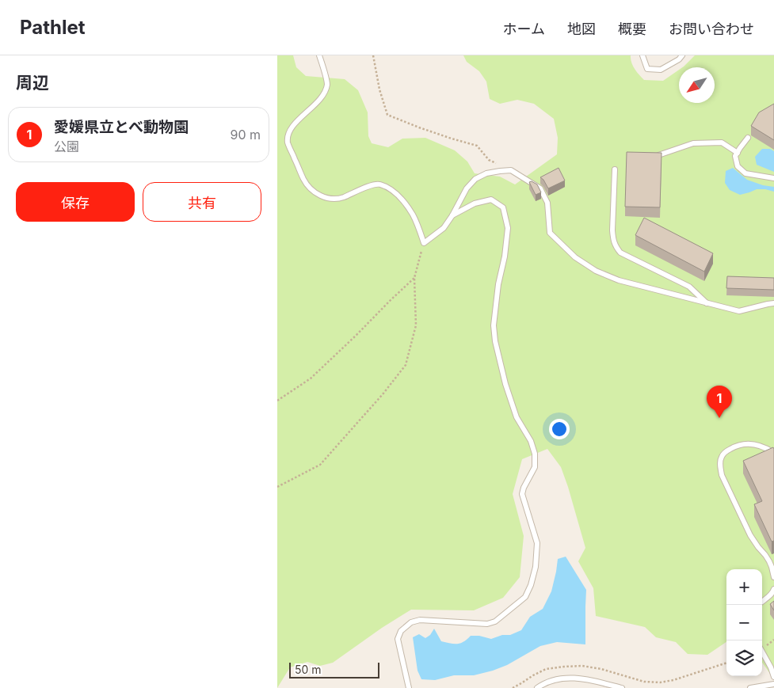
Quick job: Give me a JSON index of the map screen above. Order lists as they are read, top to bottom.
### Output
{
  "scale_bar": "50 m",
  "north": "bottom left",
  "page": {
    "header": "Pathlet",
    "nav": [
      "ホーム",
      "地図",
      "概要",
      "お問い合わせ"
    ],
    "heading": "周辺",
    "list": [
      {
        "mark": "1",
        "name": "愛媛県立とべ動物園",
        "note": "公園",
        "value": "90 m"
      }
    ],
    "buttons": ["保存", "共有"],
    "pins": "1",
    "map_buttons": ["+", "−"],
    "scale": "50 m"
  }
}
